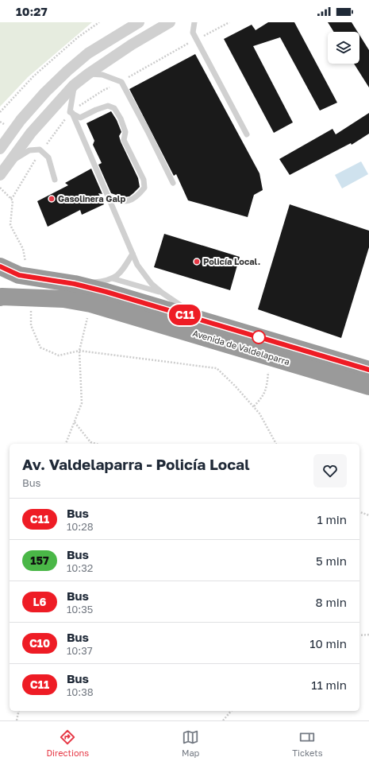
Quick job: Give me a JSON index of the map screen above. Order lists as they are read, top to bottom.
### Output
{
  "streets": {
    "highway": ["Avenida de Valdelaparra"]
  },
  "places": ["Gasolinera Galp", "Policía Local."],
  "lines": ["bus line C11"],
  "page": {
    "status": "10:27",
    "on_map": "C11",
    "heading": ["Av. Valdelaparra - Policía Local", "Bus"],
    "list": [
      {
        "mark": "C11",
        "name": "Bus",
        "note": "10:28",
        "value": "1 min"
      },
      {
        "mark": "157",
        "name": "Bus",
        "note": "10:32",
        "value": "5 min"
      },
      {
        "mark": "L6",
        "name": "Bus",
        "note": "10:35",
        "value": "8 min"
      },
      {
        "mark": "C10",
        "name": "Bus",
        "note": "10:37",
        "value": "10 min"
      },
      {
        "mark": "C11",
        "name": "Bus",
        "note": "10:38",
        "value": "11 min"
      }
    ],
    "tabs": ["Directions", "Map", "Tickets"]
  }
}
